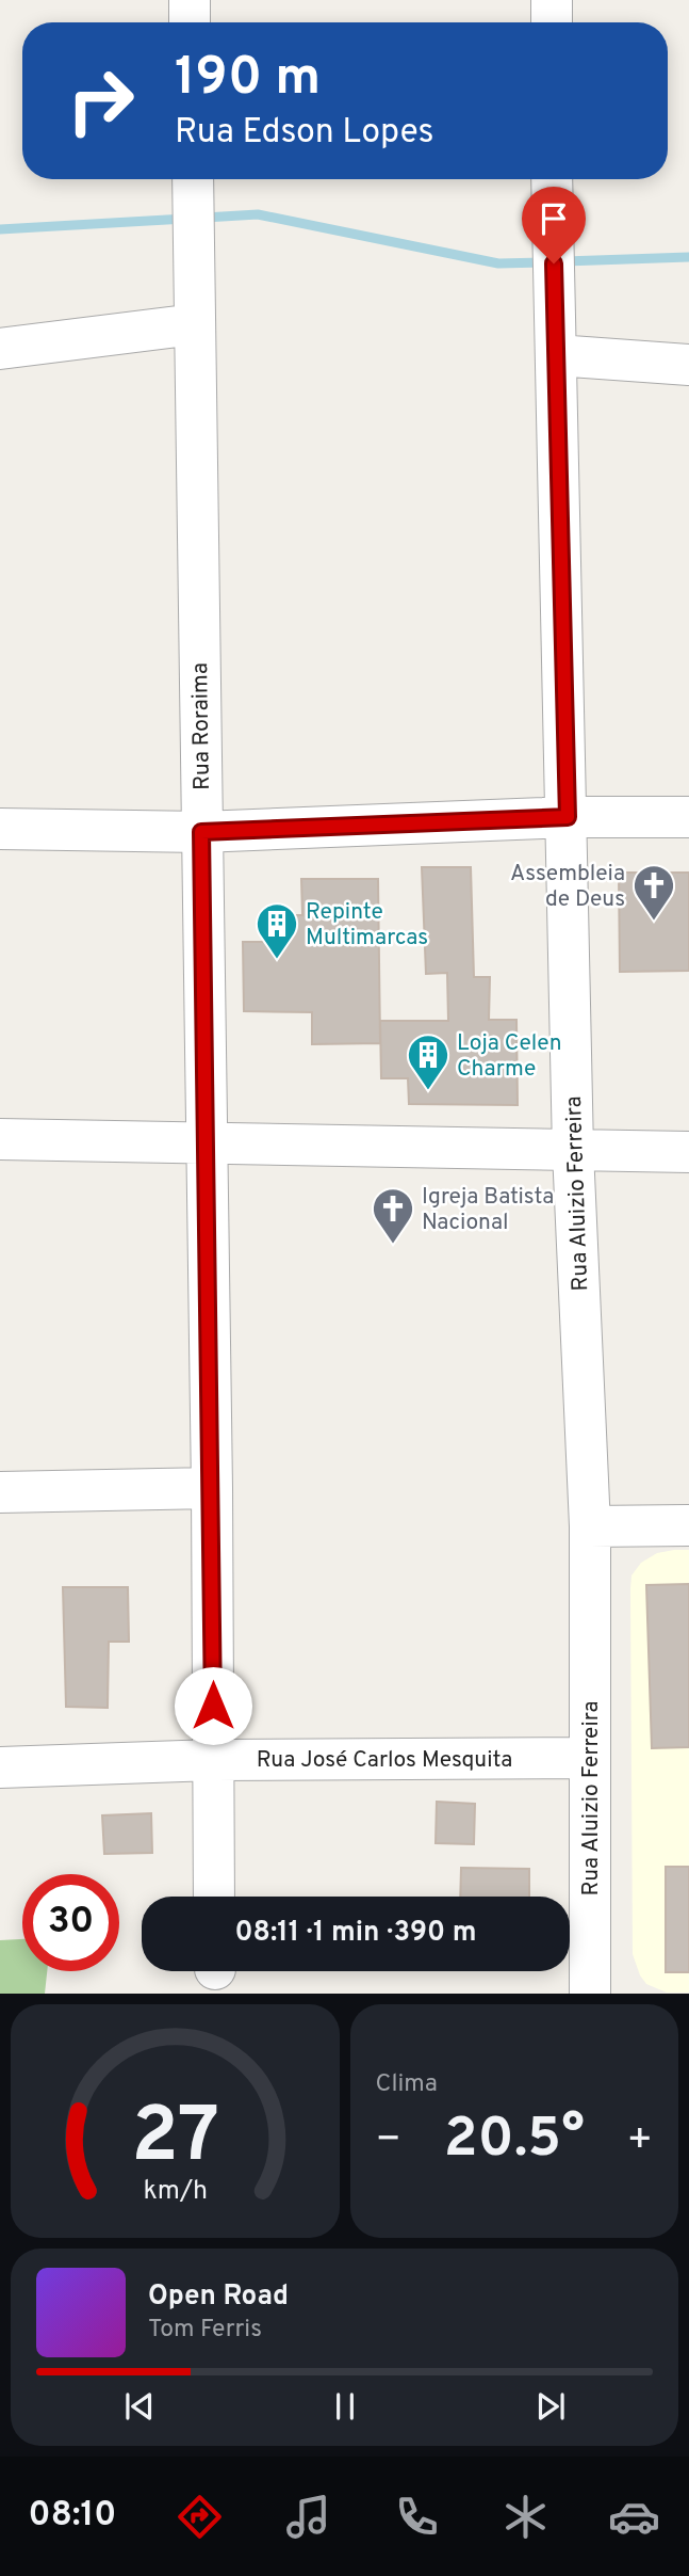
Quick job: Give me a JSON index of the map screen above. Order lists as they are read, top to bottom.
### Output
{
  "streets": {
    "street": ["Rua Roraima", "Rua Aluizio Ferreira", "Rua José Carlos Mesquita"]
  },
  "crossings": [
    ["Rua Roraima", "Rua José Carlos Mesquita"],
    ["Rua Aluizio Ferreira", "Rua José Carlos Mesquita"]
  ],
  "places": {
    "church": ["Assembleia de Deus", "Igreja Batista Nacional"],
    "building": ["Repinte Multimarcas", "Loja Celen Charme"]
  },
  "page": {
    "turn": ["190 m", "Rua Edson Lopes"],
    "limit": "30",
    "trip": "08:11 · 1 min · 390 m",
    "tile": "Clima",
    "heat": ["−", "20.5°", "+"],
    "song": ["Open Road", "Tom Ferris"],
    "tabs": "08:10",
    "gauge": ["27", "km/h"]
  }
}
